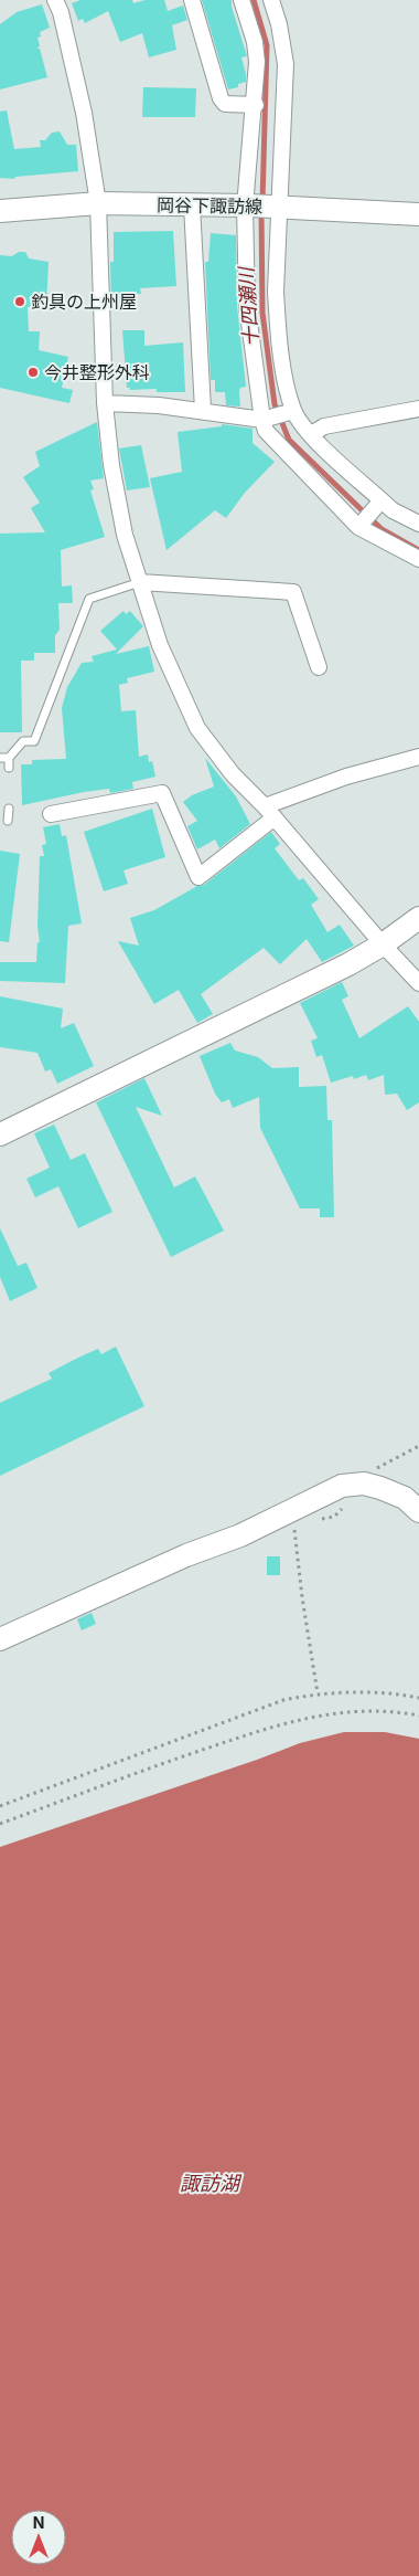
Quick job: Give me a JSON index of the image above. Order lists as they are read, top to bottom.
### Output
{
  "streets": {
    "street": ["岡谷下諏訪線"]
  },
  "water": ["十四瀬川", "諏訪湖"],
  "places": ["釣具の上州屋", "今井整形外科"],
  "north": "top"
}
